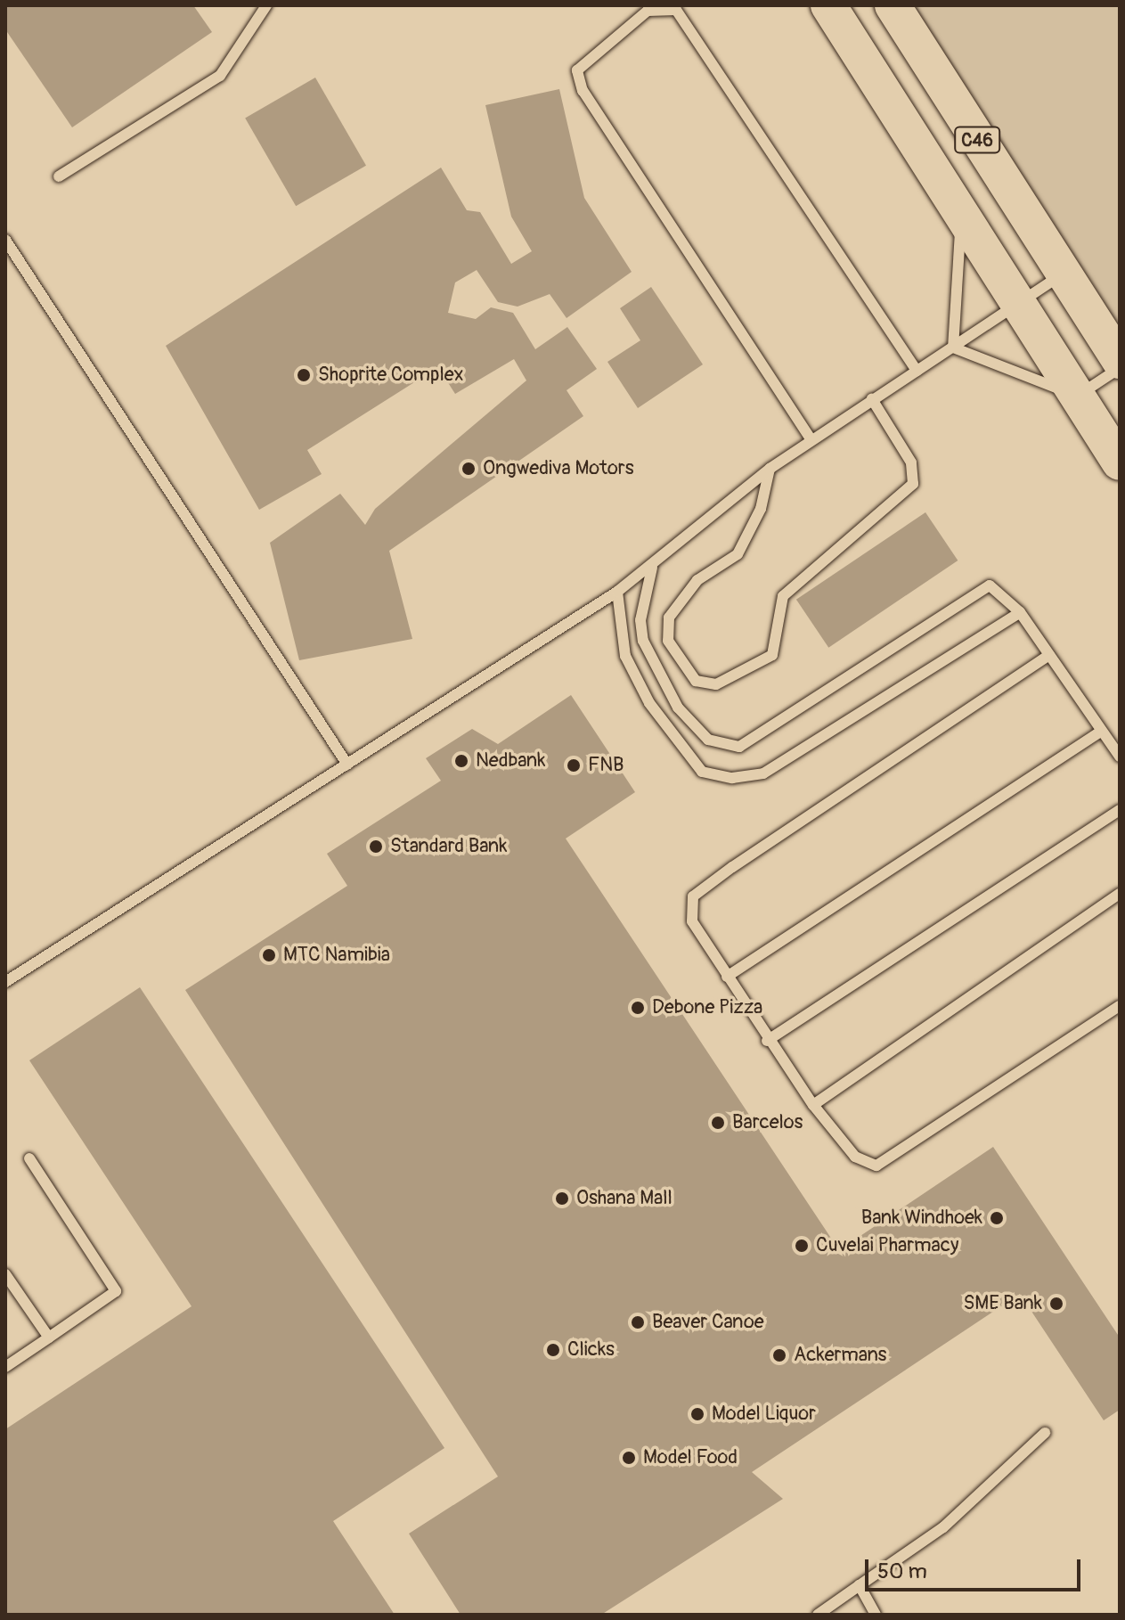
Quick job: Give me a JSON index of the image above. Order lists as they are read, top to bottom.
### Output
{
  "streets": {
    "main road": ["C46"]
  },
  "places": [
    "Shoprite Complex",
    "Ongwediva Motors",
    "Nedbank",
    "FNB",
    "Standard Bank",
    "MTC Namibia",
    "Debone Pizza",
    "Barcelos",
    "Oshana Mall",
    "Bank Windhoek",
    "Cuvelai Pharmacy",
    "SME Bank",
    "Beaver Canoe",
    "Clicks",
    "Ackermans",
    "Model Liquor",
    "Model Food"
  ],
  "scale_bar": "50 m"
}
